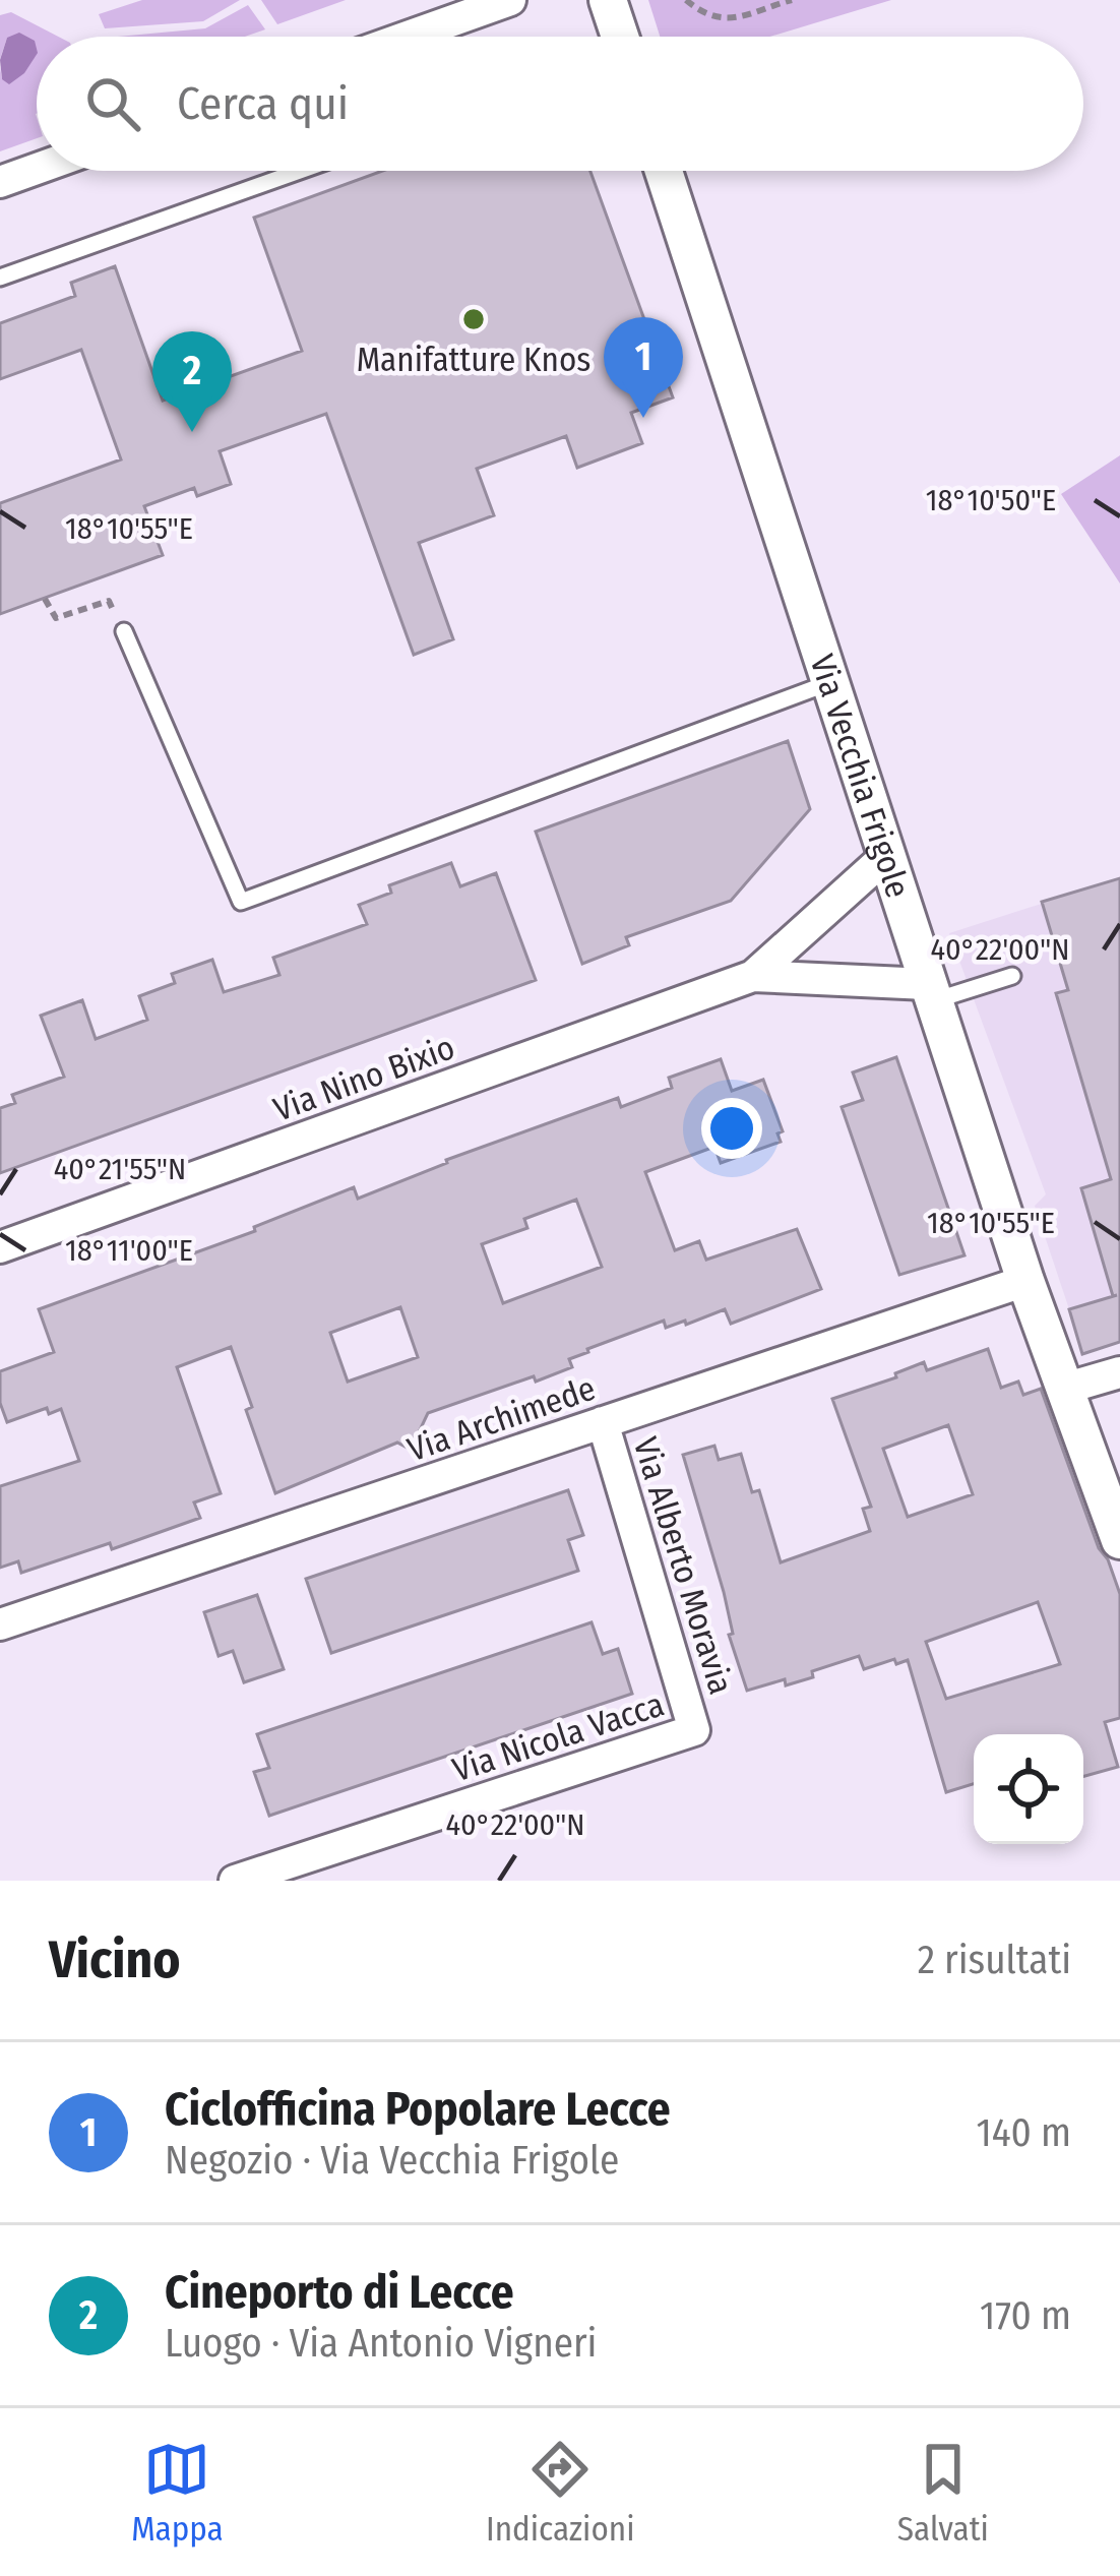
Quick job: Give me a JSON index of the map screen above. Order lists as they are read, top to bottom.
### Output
{
  "streets": {
    "street": [
      "Via Vecchia Frigole",
      "Via Nino Bixio",
      "Via Archimede",
      "Via Alberto Moravia",
      "Via Nicola Vacca"
    ]
  },
  "crossings": [
    ["Via Vecchia Frigole", "Via Nino Bixio"],
    ["Via Vecchia Frigole", "Via Archimede"],
    ["Via Archimede", "Via Alberto Moravia"],
    ["Via Alberto Moravia", "Via Nicola Vacca"]
  ],
  "places": ["Manifatture Knos"],
  "page": {
    "search": "Cerca qui",
    "pins": ["1", "2"],
    "heading": ["Vicino", "2 risultati"],
    "list": [
      {
        "mark": "1",
        "name": "Ciclofficina Popolare Lecce",
        "note": "Negozio · Via Vecchia Frigole",
        "value": "140 m"
      },
      {
        "mark": "2",
        "name": "Cineporto di Lecce",
        "note": "Luogo · Via Antonio Vigneri",
        "value": "170 m"
      }
    ],
    "nav": ["Mappa", "Indicazioni", "Salvati"]
  },
  "coordinates": [
    "18°10'50\"E",
    "18°10'55\"E",
    "40°22'00\"N",
    "40°21'55\"N",
    "18°11'00\"E"
  ]
}
